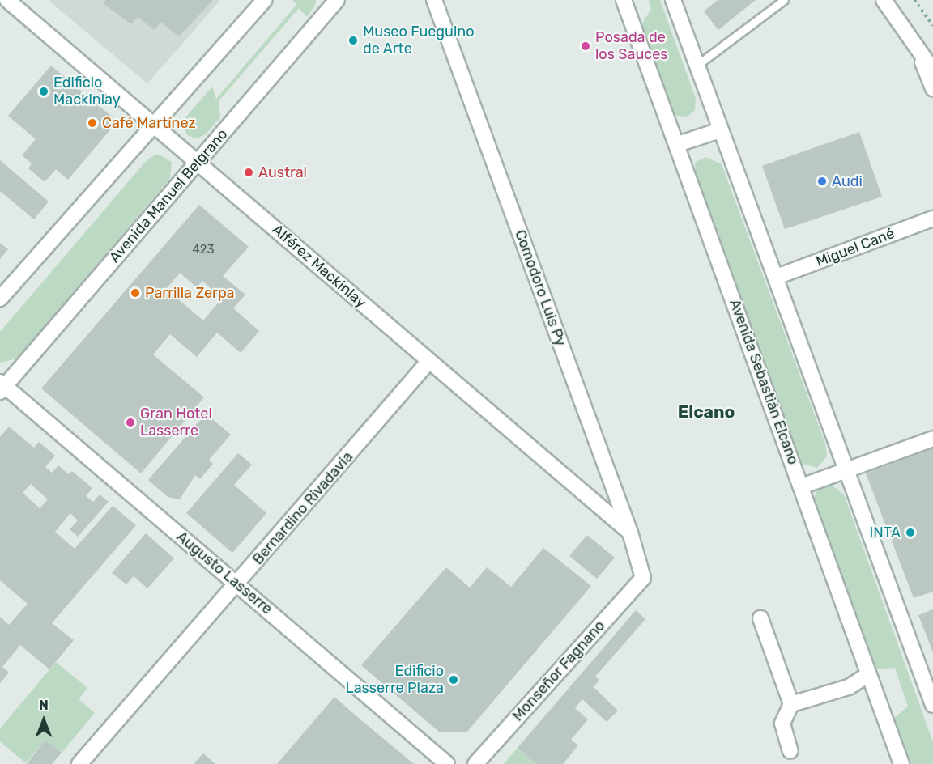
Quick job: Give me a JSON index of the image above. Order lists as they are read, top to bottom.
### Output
{
  "streets": {
    "street": [
      "Avenida Manuel Belgrano",
      "Miguel Cané",
      "Alférez Mackinlay",
      "Comodoro Luis Py",
      "Avenida Sebastián Elcano",
      "Bernardino Rivadavia",
      "Augusto Lasserre",
      "Monseñor Fagnano"
    ]
  },
  "crossings": [
    ["Avenida Manuel Belgrano", "Alférez Mackinlay"],
    ["Avenida Manuel Belgrano", "Augusto Lasserre"],
    ["Alférez Mackinlay", "Comodoro Luis Py"],
    ["Alférez Mackinlay", "Bernardino Rivadavia"],
    ["Comodoro Luis Py", "Monseñor Fagnano"],
    ["Bernardino Rivadavia", "Augusto Lasserre"]
  ],
  "districts": ["Elcano"],
  "places": [
    "Museo Fueguino de Arte",
    "Posada de los Sauces",
    "Edificio Mackinlay",
    "Café Martínez",
    "Austral",
    "Audi",
    "Parrilla Zerpa",
    "Gran Hotel Lasserre",
    "INTA",
    "Edificio Lasserre Plaza"
  ],
  "house_numbers": ["423"],
  "north": "top"
}
